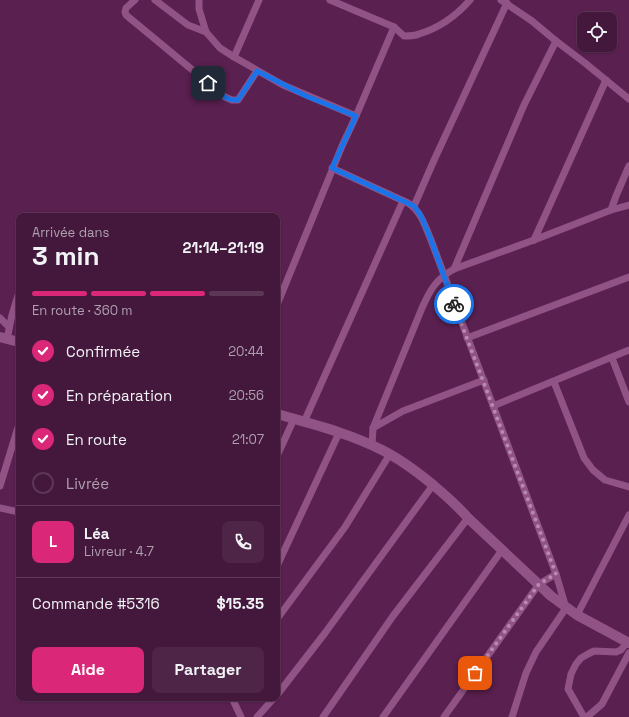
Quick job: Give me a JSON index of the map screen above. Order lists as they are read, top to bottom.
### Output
{
  "page": {
    "heading": ["3 min", "Arrivée dans", "21:14–21:19"],
    "panel": [
      "Léa",
      "Livreur · 4.7",
      "Commande #5316",
      "$15.35"
    ],
    "bar": "En route · 360 m",
    "list": [
      ["Confirmée", "20:44"],
      ["En préparation", "20:56"],
      ["En route", "21:07"],
      "Livrée"
    ],
    "round": "L",
    "buttons": ["Aide", "Partager"]
  }
}
